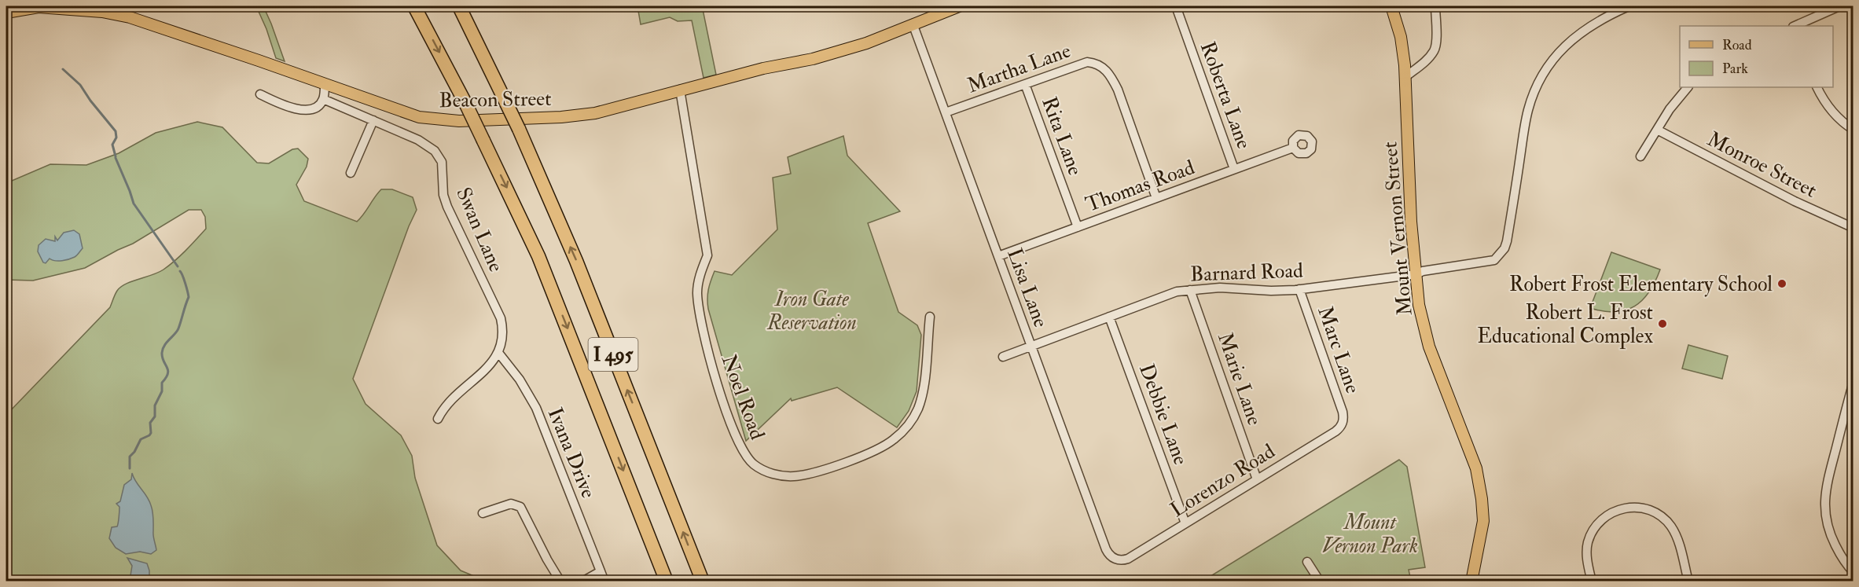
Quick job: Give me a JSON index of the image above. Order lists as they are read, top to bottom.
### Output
{
  "streets": {
    "highway": ["I 495"],
    "main road": ["Beacon Street", "Mount Vernon Street"],
    "street": [
      "Martha Lane",
      "Roberta Lane",
      "Rita Lane",
      "Monroe Street",
      "Thomas Road",
      "Swan Lane",
      "Barnard Road",
      "Lisa Lane",
      "Marc Lane",
      "Marie Lane",
      "Noel Road",
      "Debbie Lane",
      "Ivana Drive",
      "Lorenzo Road"
    ]
  },
  "crossings": [
    ["Martha Lane", "Rita Lane"],
    ["Martha Lane", "Thomas Road"],
    ["Martha Lane", "Lisa Lane"],
    ["Roberta Lane", "Thomas Road"],
    ["Beacon Street", "Lisa Lane"],
    ["Beacon Street", "Noel Road"],
    ["Rita Lane", "Thomas Road"],
    ["Thomas Road", "Lisa Lane"],
    ["Mount Vernon Street", "Barnard Road"],
    ["Swan Lane", "Ivana Drive"],
    ["Barnard Road", "Lisa Lane"],
    ["Barnard Road", "Marc Lane"],
    ["Barnard Road", "Marie Lane"],
    ["Barnard Road", "Debbie Lane"],
    ["Lisa Lane", "Lorenzo Road"],
    ["Marc Lane", "Lorenzo Road"],
    ["Marie Lane", "Lorenzo Road"],
    ["Debbie Lane", "Lorenzo Road"]
  ],
  "parks": ["Iron Gate Reservation", "Mount Vernon Park"],
  "places": ["Robert Frost Elementary School", "Robert L. Frost Educational Complex"],
  "legend": ["Road", "Park"]
}
